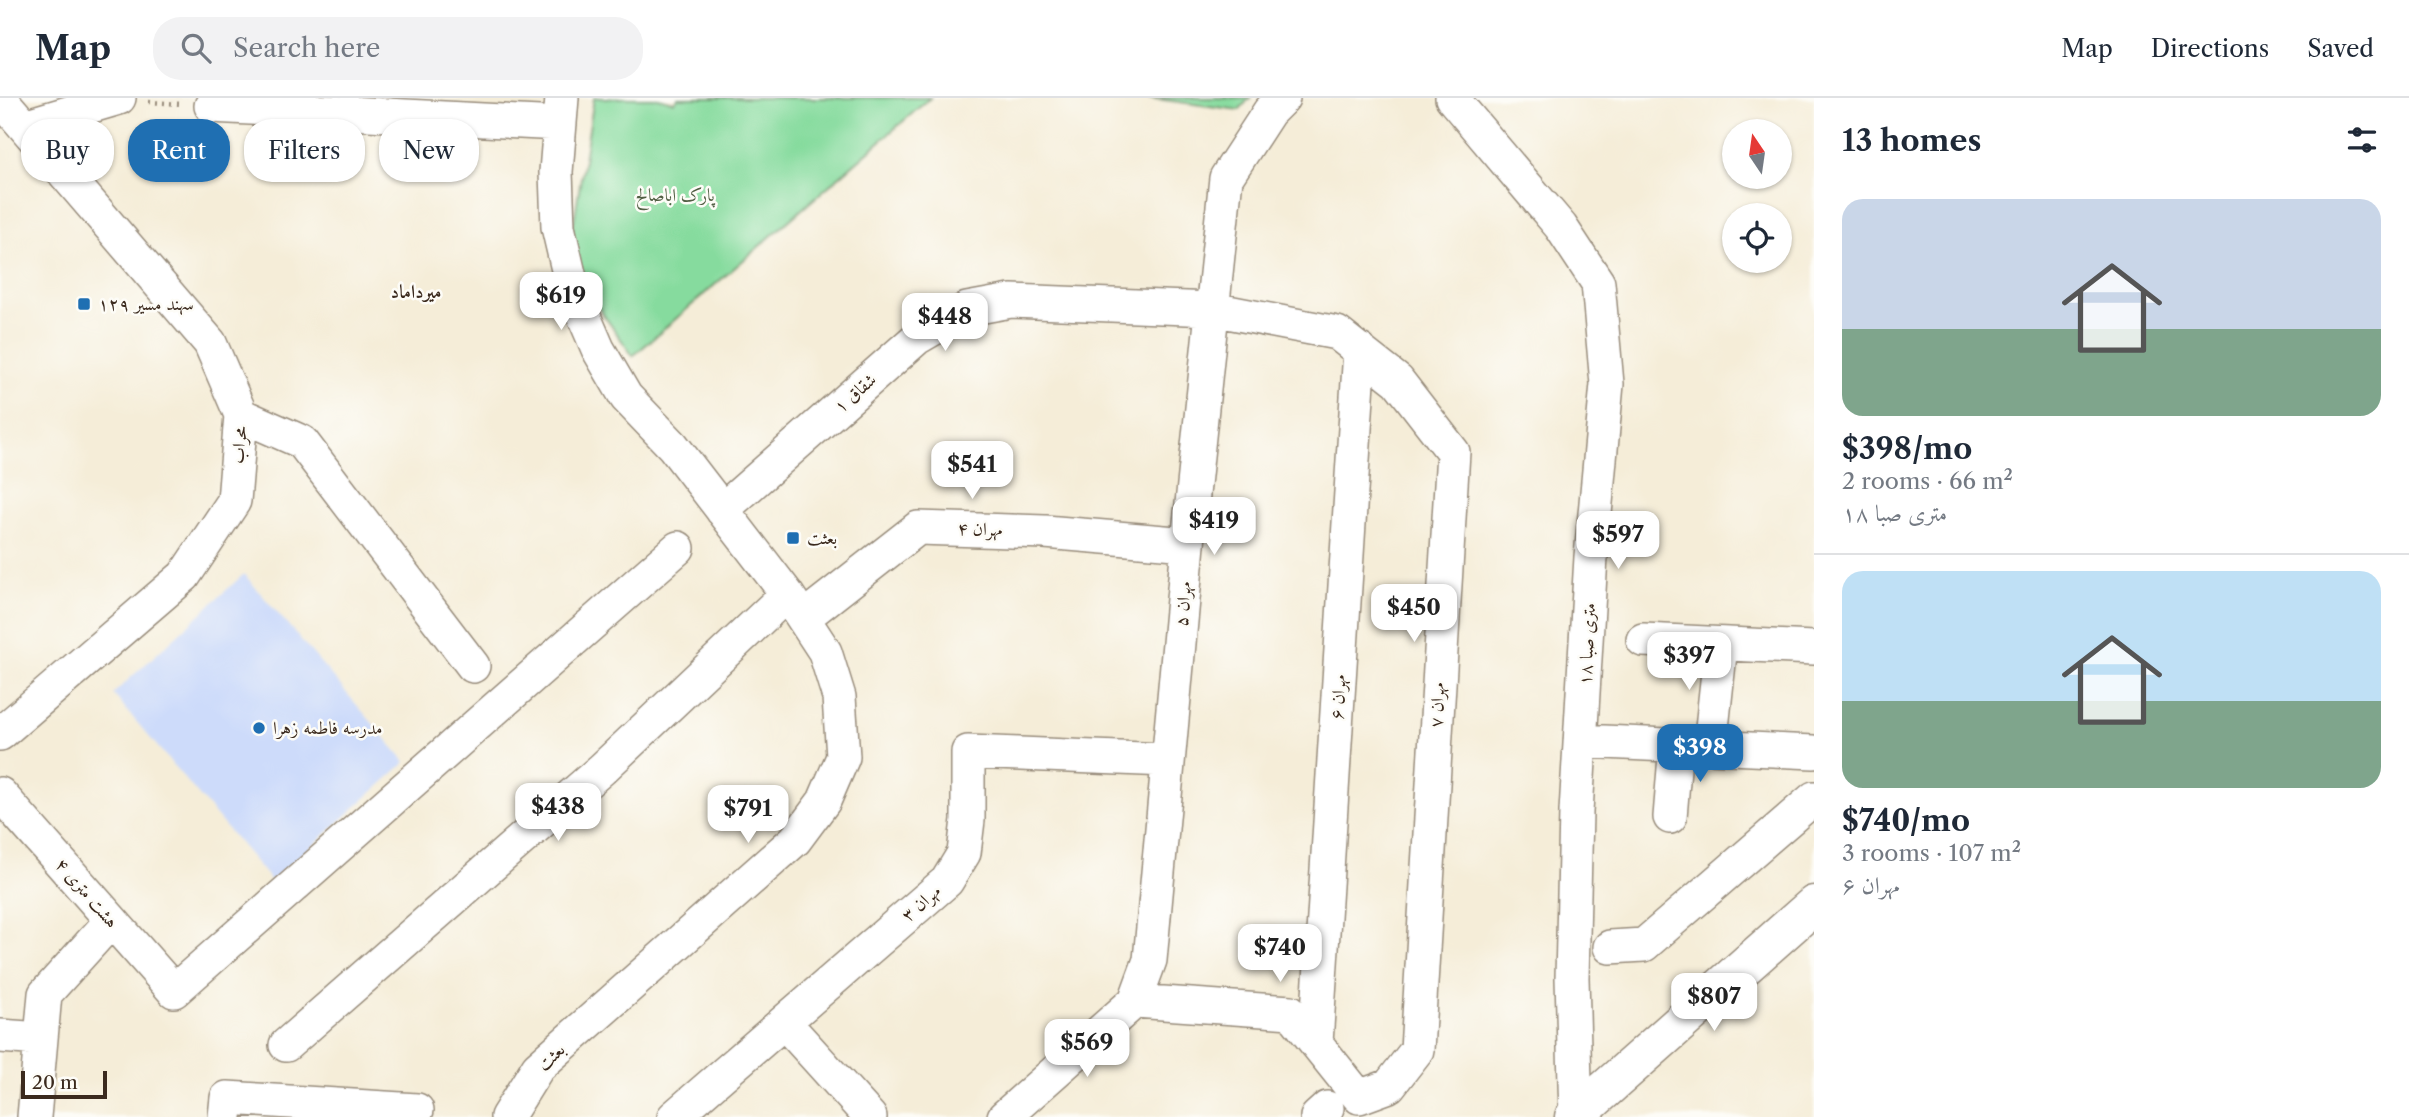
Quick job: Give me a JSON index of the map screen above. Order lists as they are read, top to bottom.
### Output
{
  "streets": {
    "street": [
      "شقاق ۱",
      "محراب",
      "مهران ۴",
      "مهران ۵",
      "متری صبا ۱۸",
      "مهران ۶",
      "مهران ۷",
      "هشت متری ۴",
      "مهران ۳",
      "بعثت"
    ]
  },
  "crossings": [
    ["شقاق ۱", "مهران ۵"],
    ["شقاق ۱", "مهران ۷"],
    ["شقاق ۱", "بعثت"],
    ["مهران ۴", "مهران ۵"],
    ["مهران ۴", "بعثت"],
    ["مهران ۵", "مهران ۷"],
    ["مهران ۵", "مهران ۳"],
    ["مهران ۶", "مهران ۷"]
  ],
  "districts": ["میرداماد"],
  "parks": ["پارک اباصالح"],
  "places": {
    "transit": ["سهند مسیر ۱۲۹", "بعثت"],
    "other": ["مدرسه فاطمه زهرا"]
  },
  "scale_bar": "20 m",
  "north": "top",
  "page": {
    "header": "Map",
    "search": "Search here",
    "nav": ["Map", "Directions", "Saved"],
    "heading": "13 homes",
    "chip": [
      "Buy",
      "Rent",
      "Filters",
      "New"
    ],
    "list": [
      {
        "name": "$398/mo",
        "note": "2 rooms · 66 m² · متری صبا ۱۸"
      },
      {
        "name": "$740/mo",
        "note": "3 rooms · 107 m² · مهران ۶"
      }
    ],
    "price": [
      "$619",
      "$448",
      "$541",
      "$419",
      "$597",
      "$450",
      "$397",
      "$398",
      "$438",
      "$791",
      "$740",
      "$807",
      "$569"
    ],
    "scale": "20 m"
  }
}
